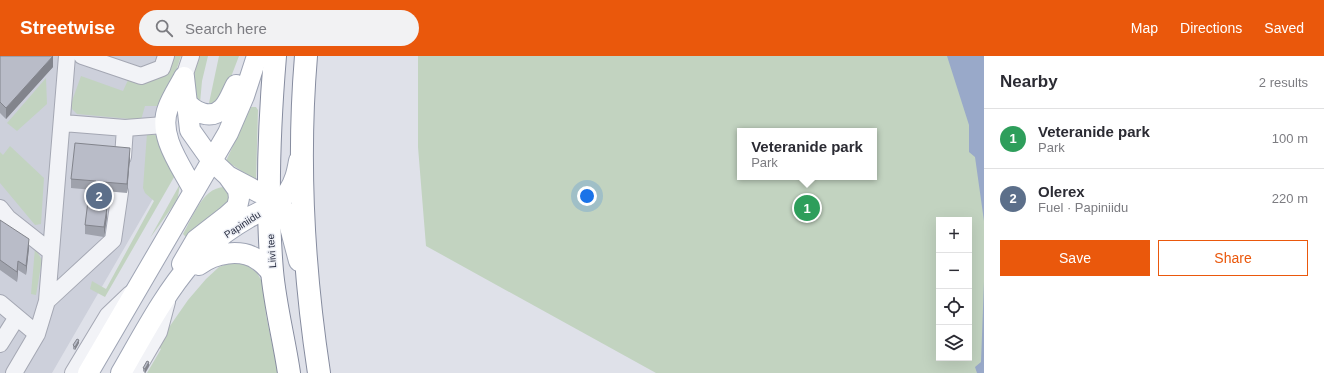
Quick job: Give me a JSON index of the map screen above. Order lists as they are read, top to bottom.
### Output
{
  "streets": {
    "highway": ["Papiniidu", "Liivi tee"]
  },
  "crossings": [
    ["Papiniidu", "Liivi tee"]
  ],
  "page": {
    "header": "Streetwise",
    "search": "Search here",
    "nav": ["Map", "Directions", "Saved"],
    "heading": ["Nearby", "2 results"],
    "list": [
      {
        "mark": "1",
        "name": "Veteranide park",
        "note": "Park",
        "value": "100 m"
      },
      {
        "mark": "2",
        "name": "Olerex",
        "note": "Fuel · Papiniidu",
        "value": "220 m"
      }
    ],
    "popup": ["Veteranide park", "Park"],
    "pins": ["2", "1"],
    "map_buttons": ["+", "−"],
    "buttons": ["Save", "Share"]
  }
}
